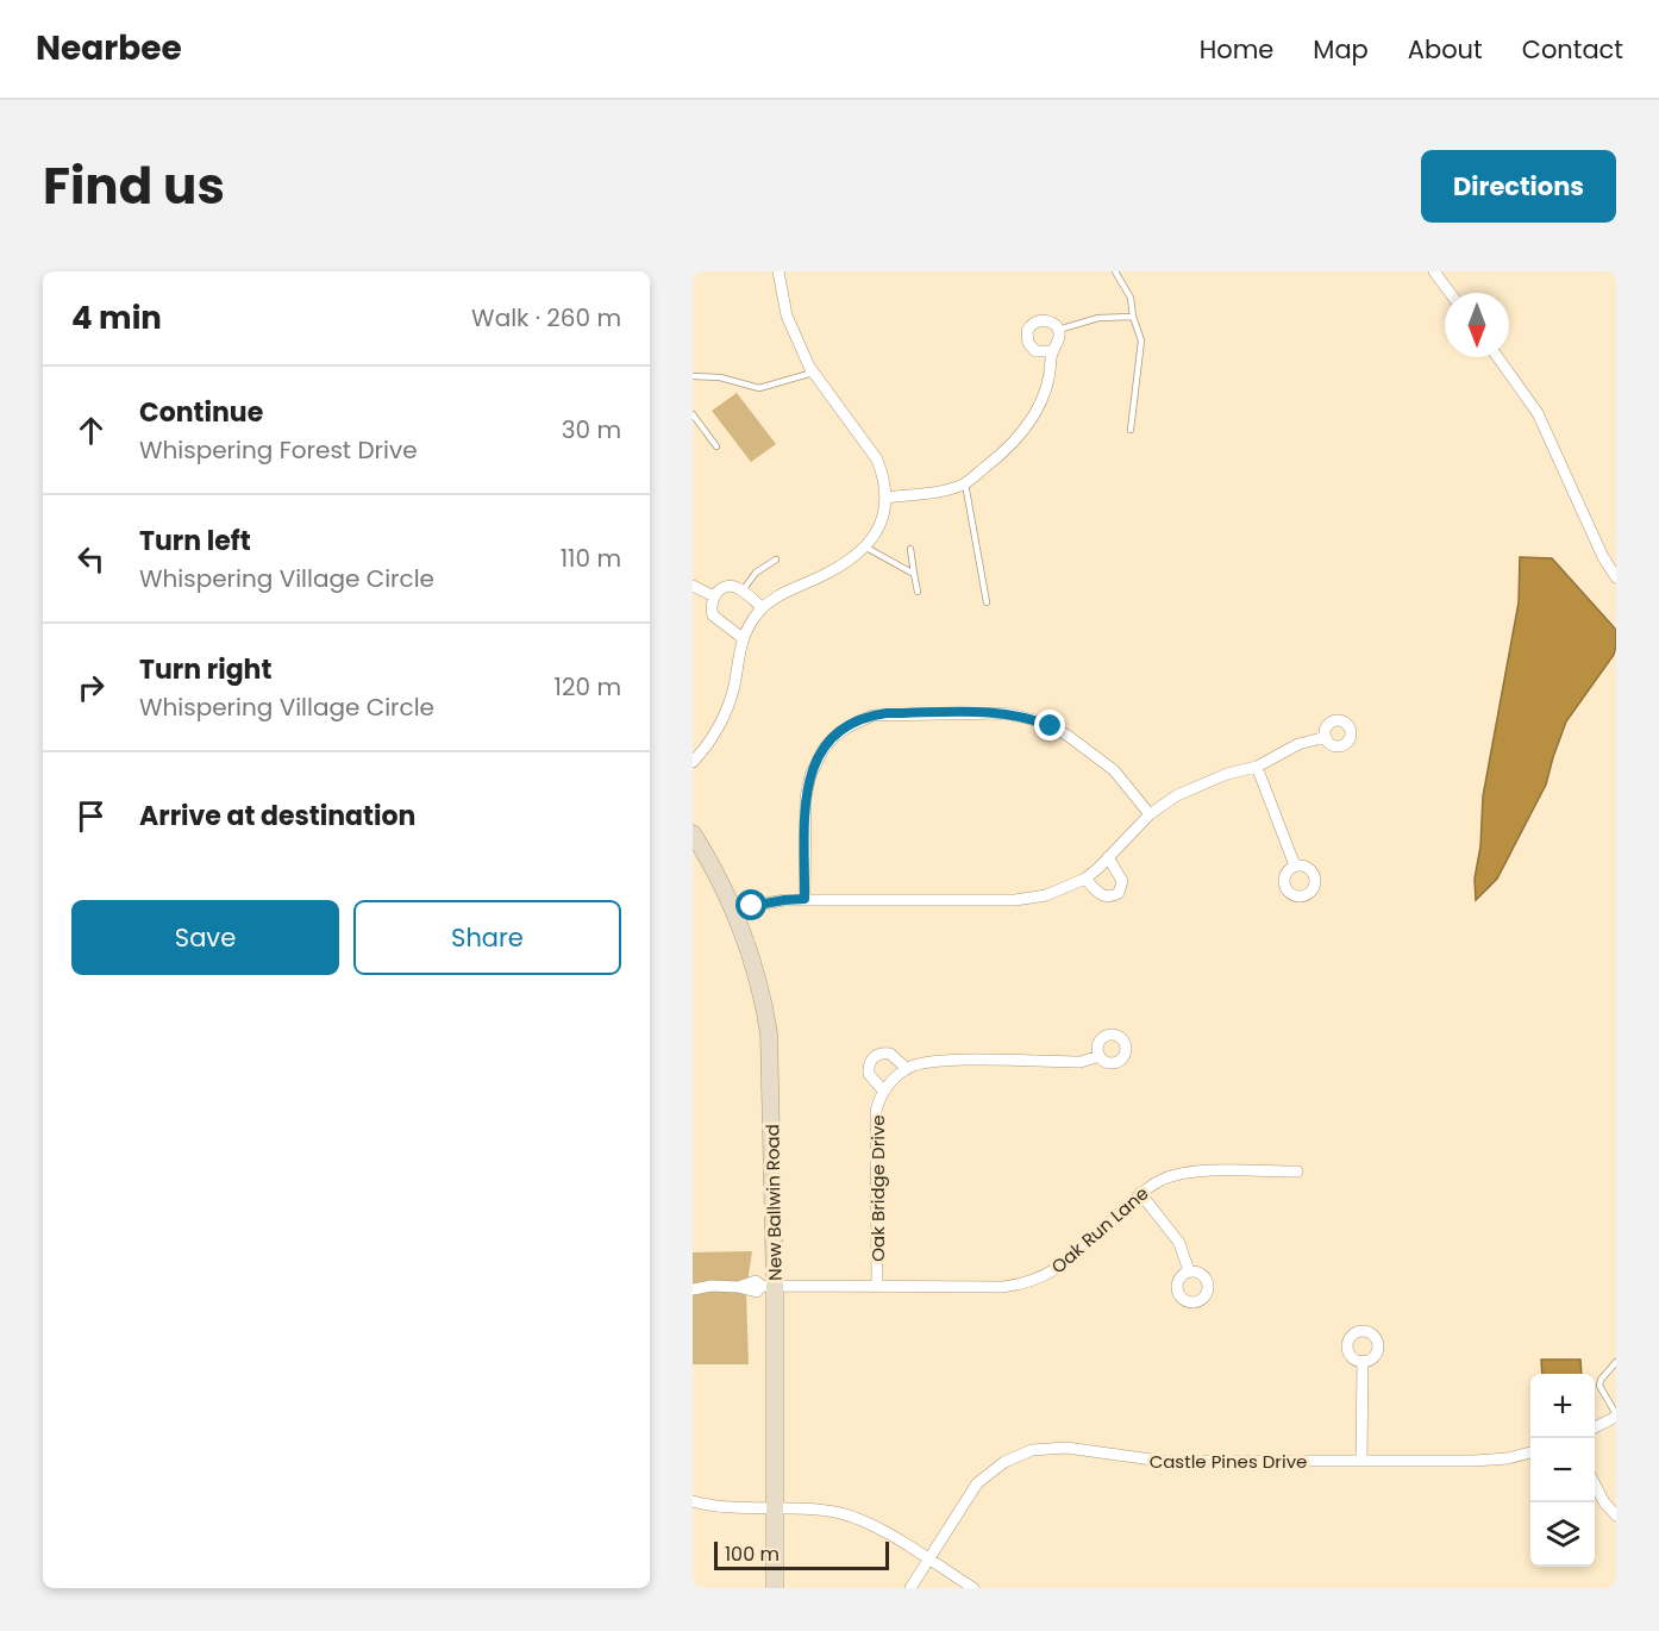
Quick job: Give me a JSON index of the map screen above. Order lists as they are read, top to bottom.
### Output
{
  "streets": {
    "main road": ["New Ballwin Road"],
    "street": ["Oak Bridge Drive", "Oak Run Lane", "Castle Pines Drive"]
  },
  "crossings": [
    ["Oak Bridge Drive", "Oak Run Lane"],
    ["New Ballwin Road", "Oak Run Lane"]
  ],
  "scale_bar": "100 m",
  "north": "bottom",
  "page": {
    "header": "Nearbee",
    "nav": [
      "Home",
      "Map",
      "About",
      "Contact"
    ],
    "title": "Find us",
    "buttons": [
      "Directions",
      ["Save", "Share"]
    ],
    "heading": ["4 min", "Walk · 260 m"],
    "list": [
      ["Continue", "Whispering Forest Drive", "30 m"],
      ["Turn left", "Whispering Village Circle", "110 m"],
      ["Turn right", "Whispering Village Circle", "120 m"],
      "Arrive at destination"
    ],
    "map_buttons": ["+", "−"],
    "scale": "100 m"
  }
}
